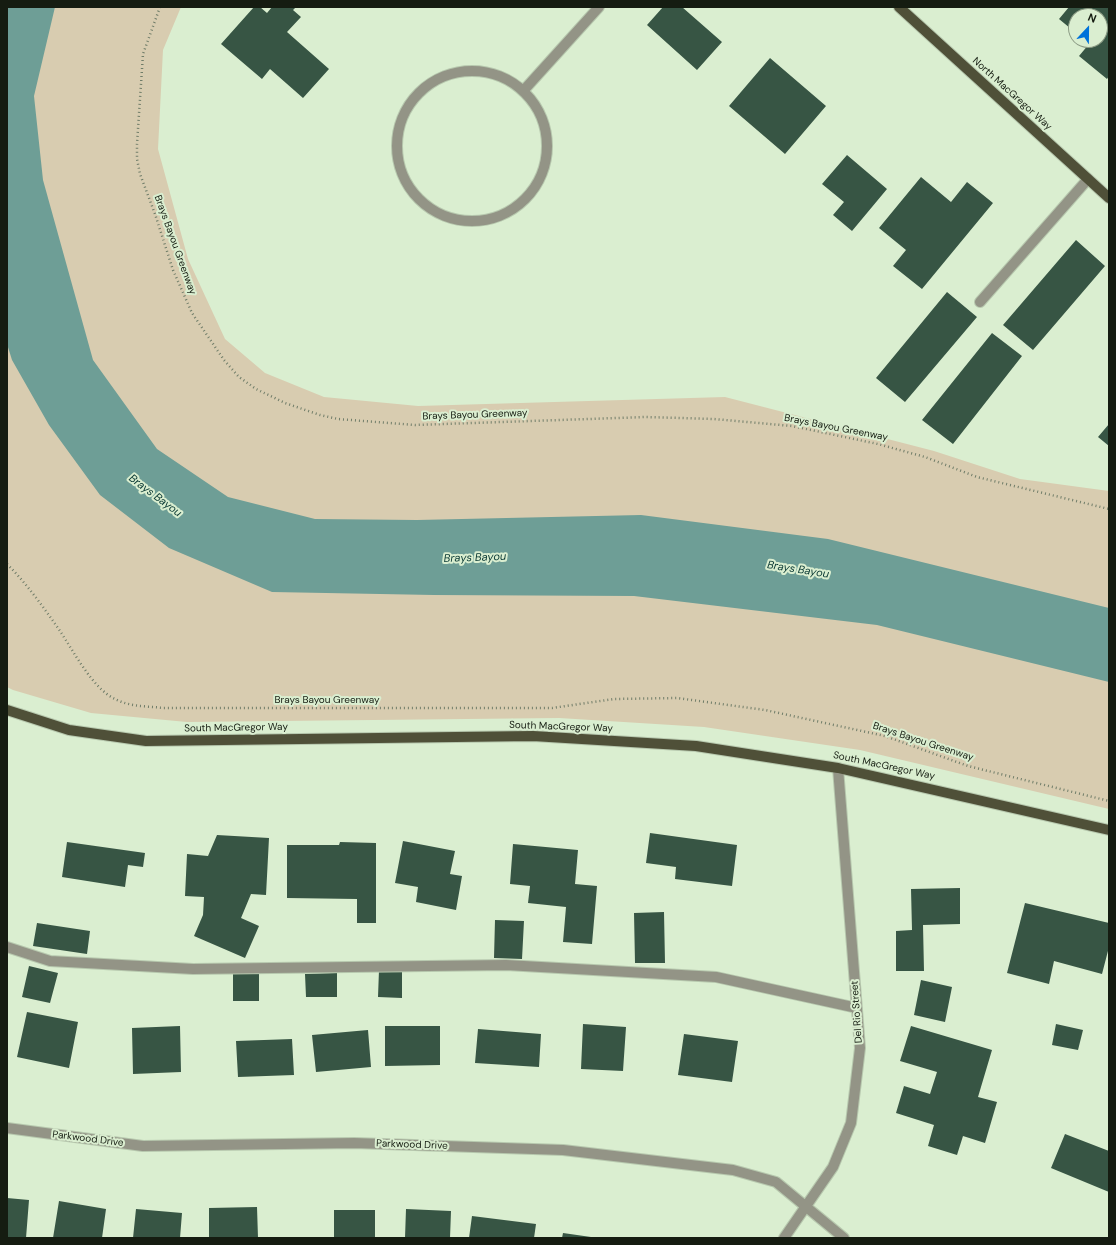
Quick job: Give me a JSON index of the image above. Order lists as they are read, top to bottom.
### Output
{
  "streets": {
    "main road": ["North MacGregor Way", "South MacGregor Way"],
    "street": ["Del Rio Street", "Parkwood Drive"],
    "path": ["Brays Bayou Greenway"]
  },
  "crossings": [
    ["South MacGregor Way", "Del Rio Street"],
    ["Del Rio Street", "Parkwood Drive"]
  ],
  "water": ["Brays Bayou"],
  "north": "top"
}
